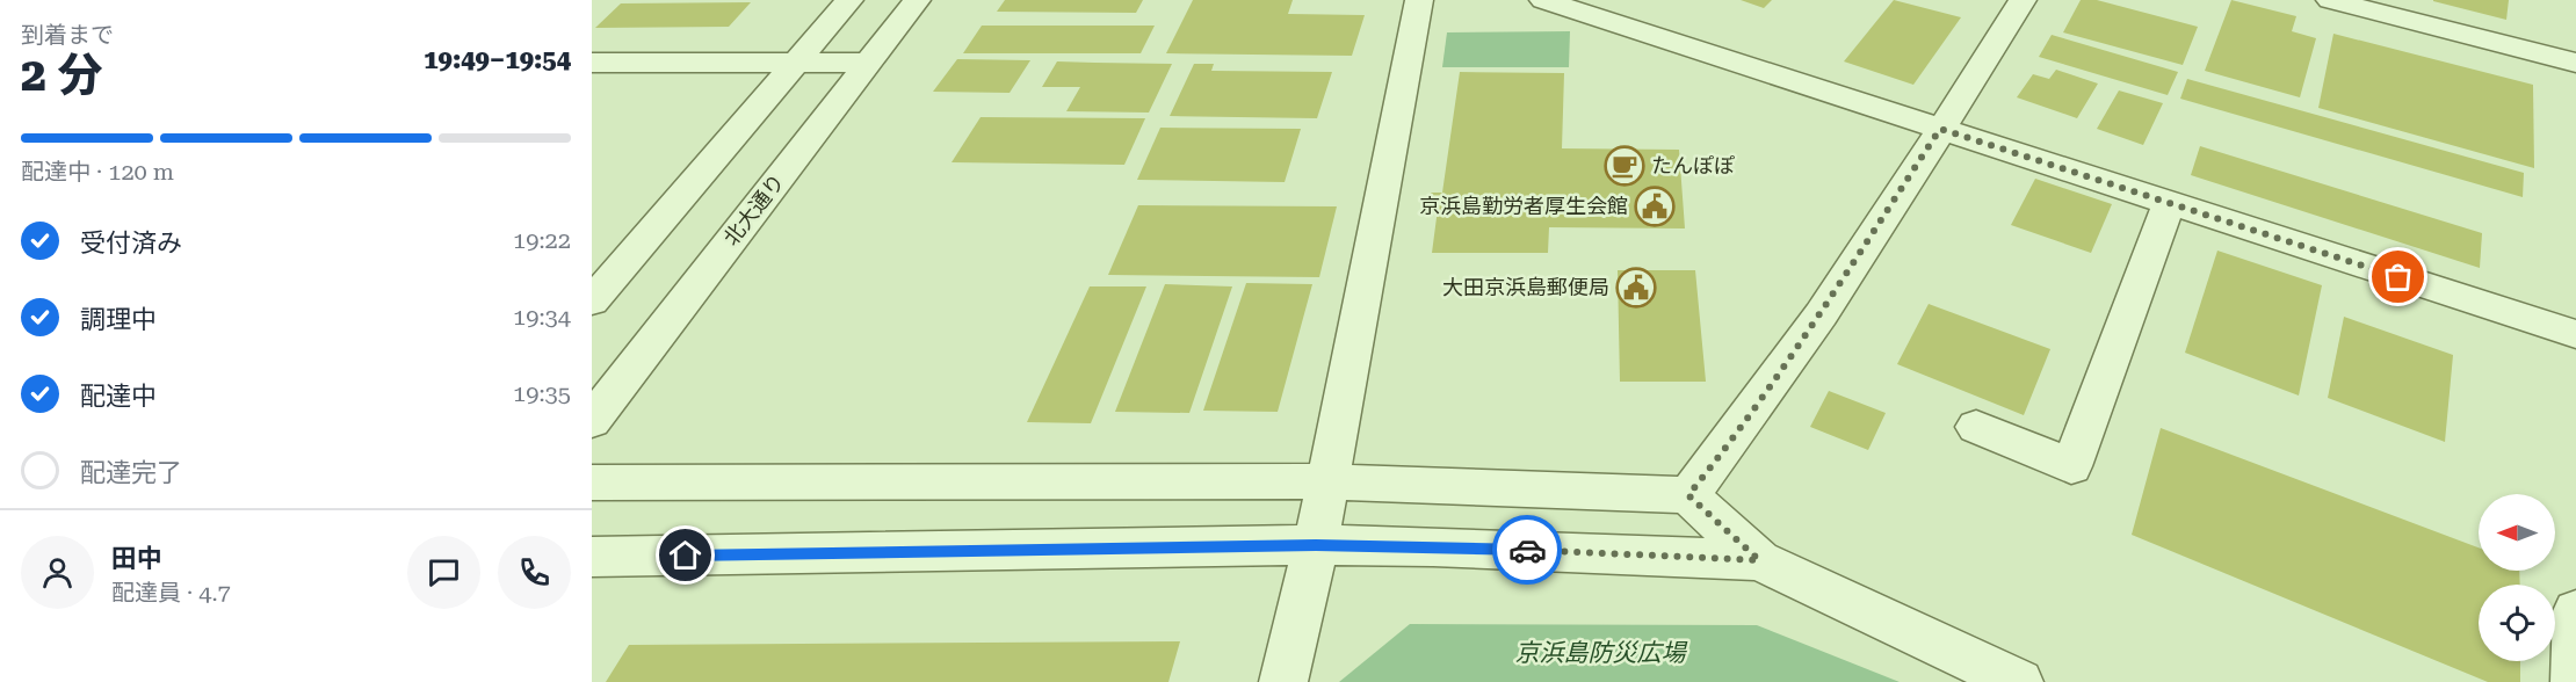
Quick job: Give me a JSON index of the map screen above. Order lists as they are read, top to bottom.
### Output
{
  "streets": {
    "street": ["北大通り"]
  },
  "parks": ["京浜島防災広場"],
  "places": {
    "cafe": ["たんぽぽ"],
    "public building": ["京浜島勤労者厚生会館", "大田京浜島郵便局"]
  },
  "north": "left",
  "page": {
    "heading": ["2 分", "到着まで", "19:49–19:54"],
    "panel": ["田中", "配達員 · 4.7"],
    "bar": "配達中 · 120 m",
    "list": [
      ["受付済み", "19:22"],
      ["調理中", "19:34"],
      ["配達中", "19:35"],
      "配達完了"
    ]
  }
}
